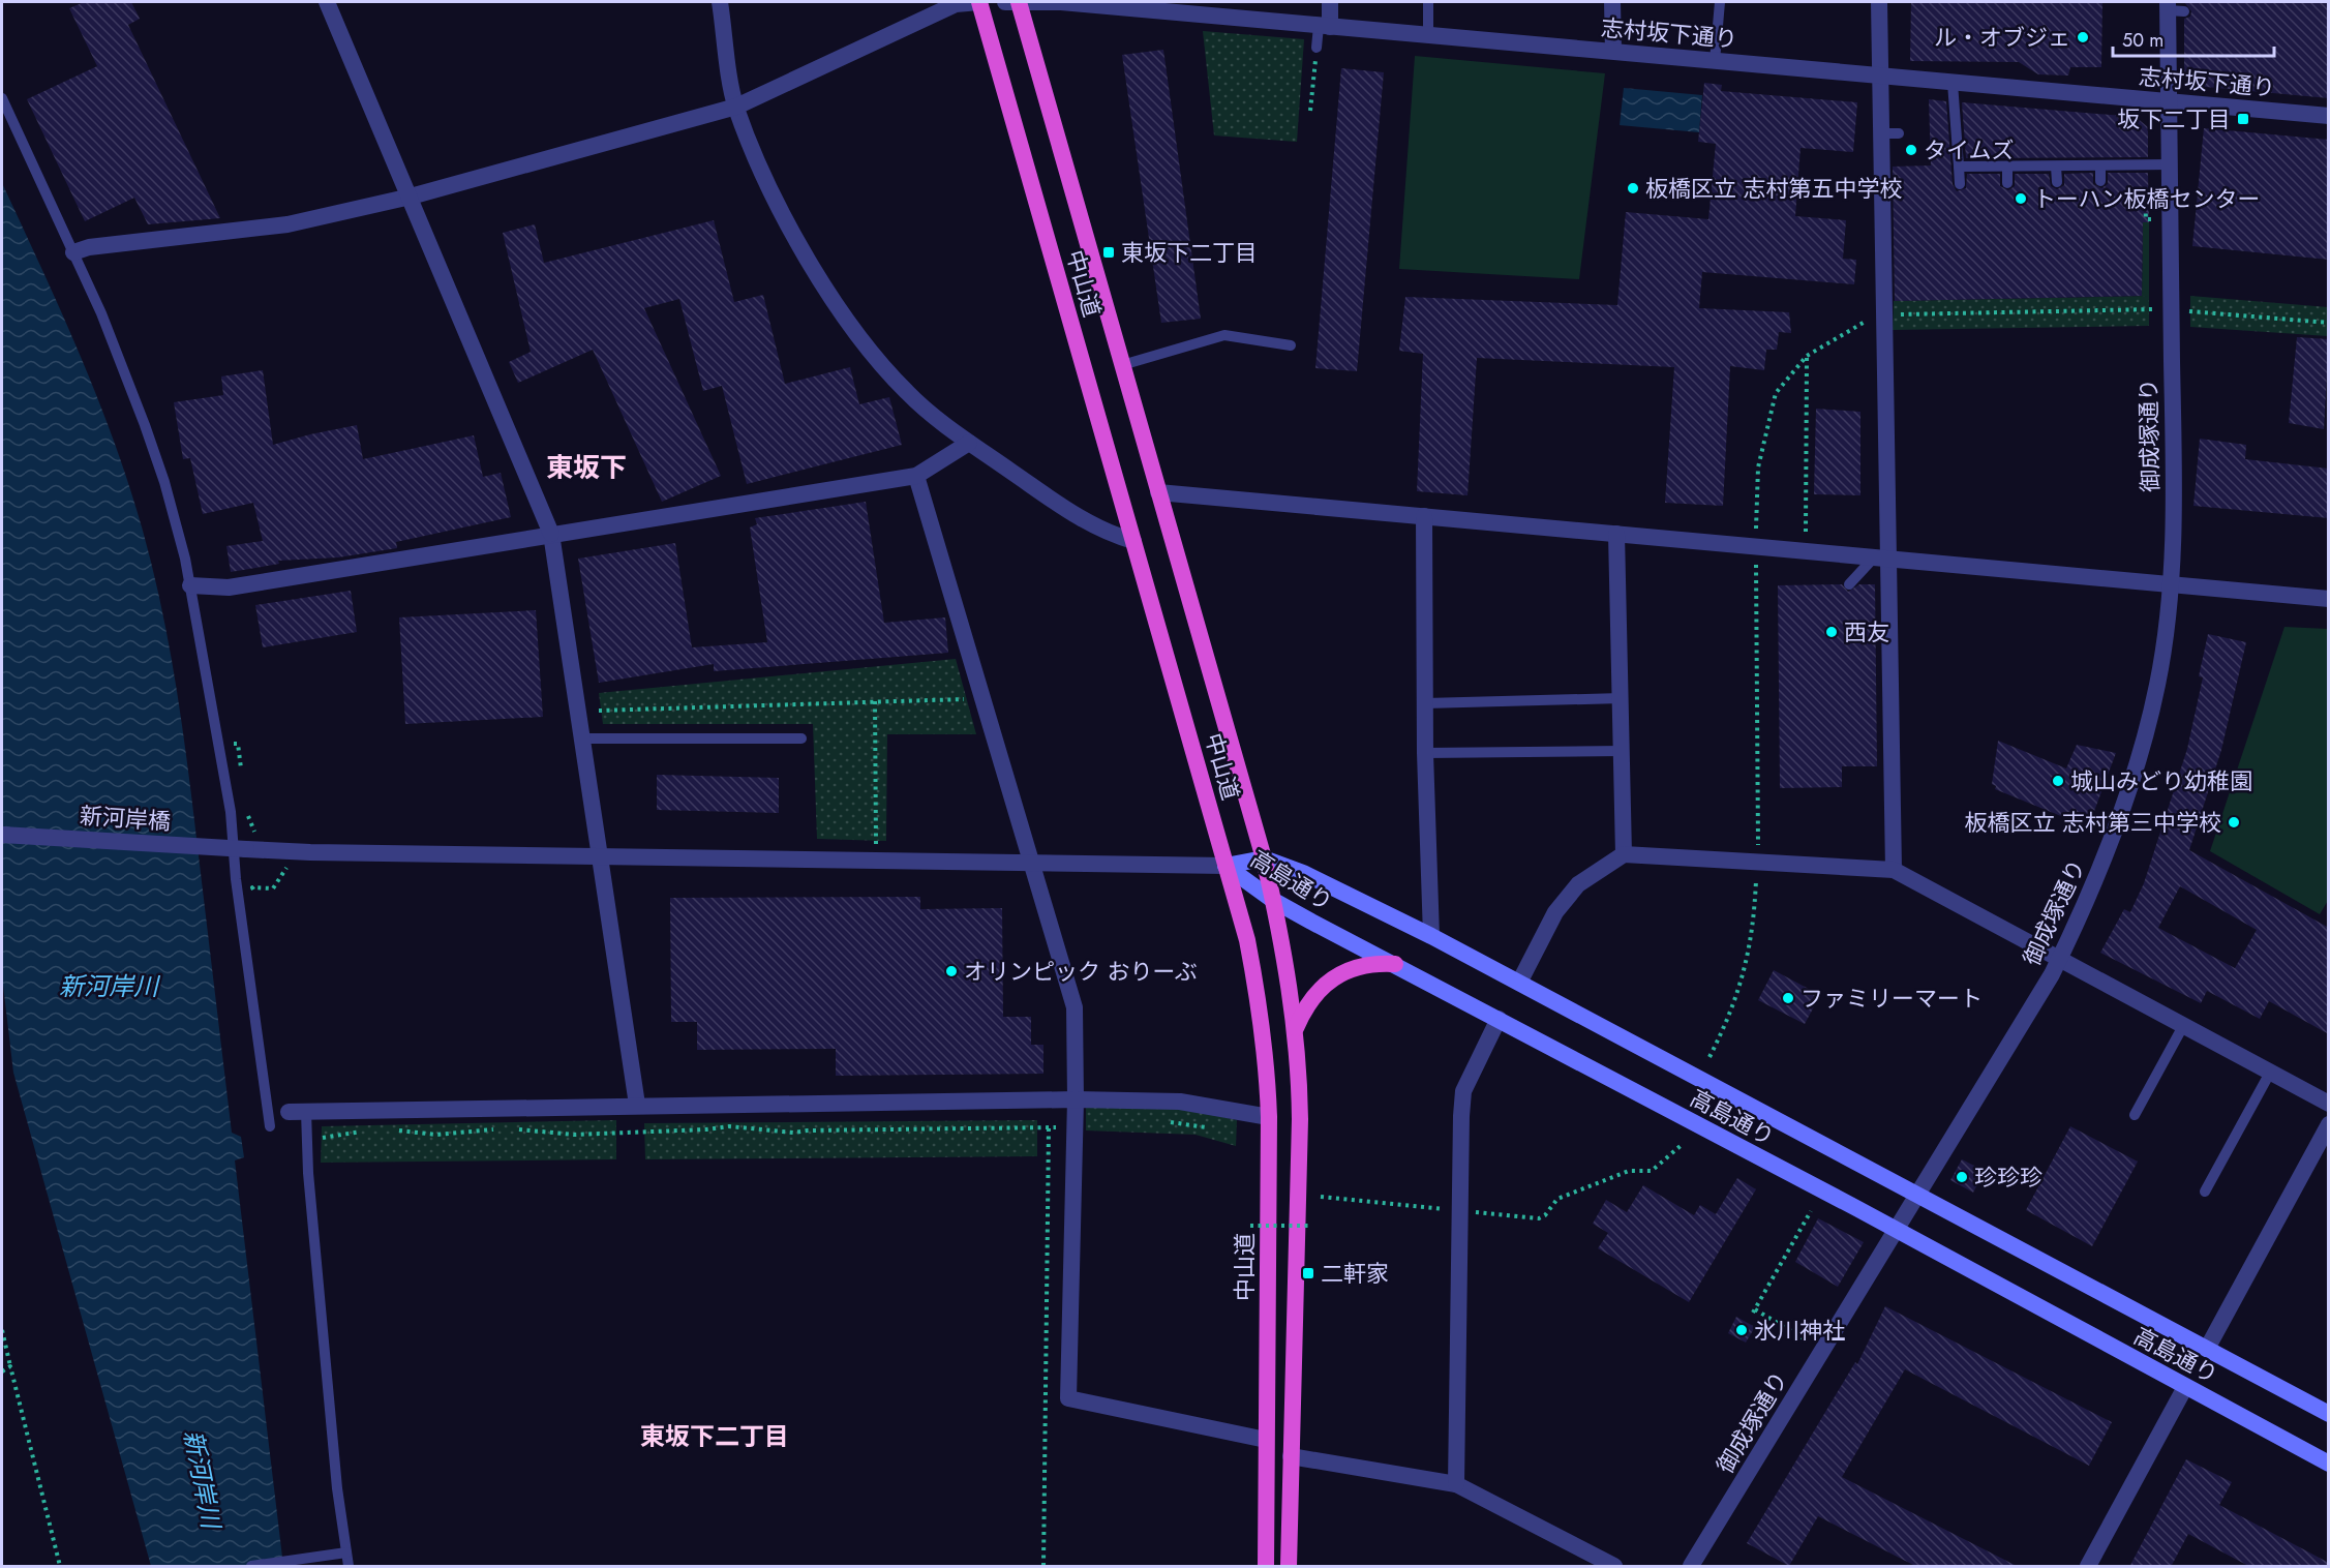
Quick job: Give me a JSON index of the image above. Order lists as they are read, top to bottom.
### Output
{
  "streets": {
    "highway": ["中山道"],
    "main road": ["高島通り"],
    "street": ["志村坂下通り", "御成塚通り", "新河岸橋"]
  },
  "crossings": [
    ["志村坂下通り", "中山道"],
    ["志村坂下通り", "御成塚通り"],
    ["中山道", "新河岸橋"],
    ["中山道", "高島通り"],
    ["御成塚通り", "高島通り"],
    ["新河岸橋", "高島通り"]
  ],
  "districts": ["東坂下", "東坂下二丁目"],
  "water": ["新河岸川"],
  "places": {
    "other": [
      "ル・オブジェ",
      "タイムズ",
      "板橋区立 志村第五中学校",
      "トーハン板橋センター",
      "西友",
      "城山みどり幼稚園",
      "板橋区立 志村第三中学校",
      "オリンピック おりーぶ",
      "ファミリーマート",
      "珍珍珍",
      "氷川神社"
    ],
    "transit": ["坂下二丁目", "東坂下二丁目", "二軒家"]
  },
  "scale_bar": "50 m"
}
